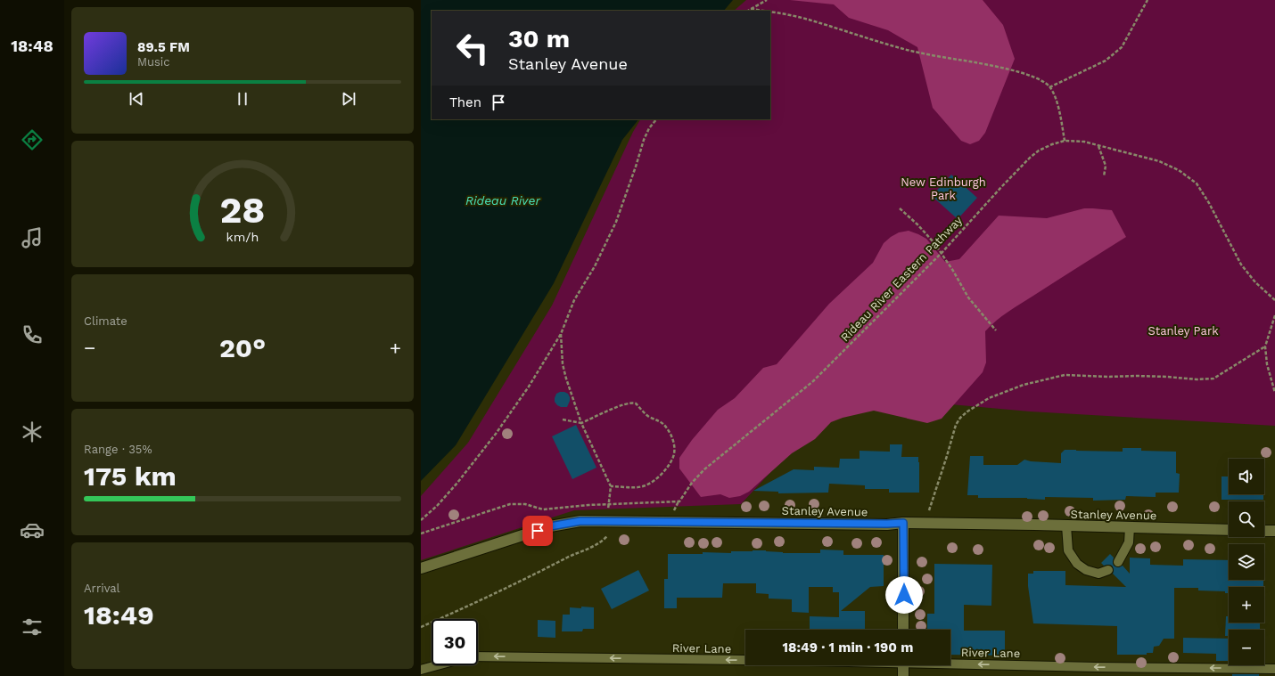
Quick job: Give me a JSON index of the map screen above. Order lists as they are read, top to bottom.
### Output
{
  "streets": {
    "street": ["Stanley Avenue"],
    "lane": ["River Lane"],
    "path": ["Rideau River Eastern Pathway"]
  },
  "one_way": ["River Lane"],
  "water": ["Rideau River"],
  "parks": ["New Edinburgh Park", "Stanley Park"],
  "page": {
    "tabs": "18:48",
    "turn": ["30 m", "Stanley Avenue"],
    "song": ["89.5 FM", "Music"],
    "then": "Then",
    "tile": [
      "Climate",
      ["Range · 35%", "175 km"],
      ["Arrival", "18:49"]
    ],
    "heat": ["−", "20°", "+"],
    "map_buttons": ["+", "−"],
    "limit": "30",
    "trip": "18:49 · 1 min · 190 m",
    "gauge": ["28", "km/h"]
  }
}
